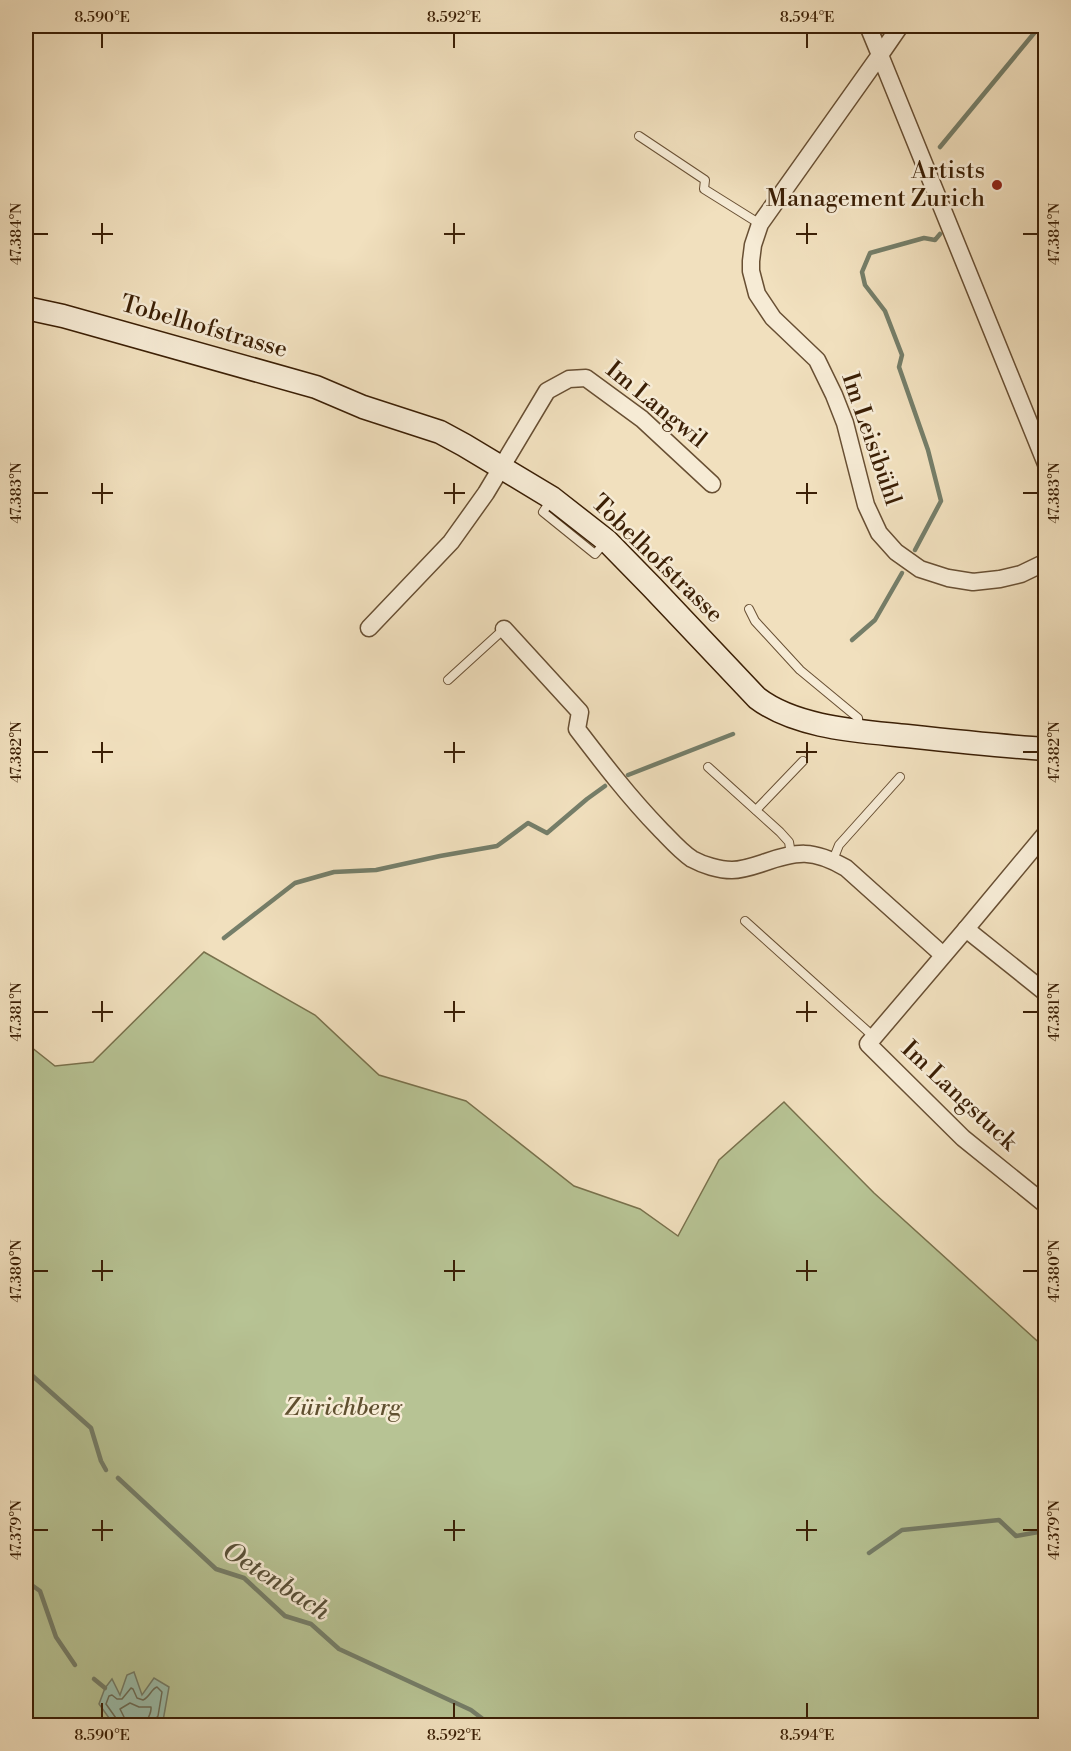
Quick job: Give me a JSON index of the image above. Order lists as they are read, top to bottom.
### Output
{
  "streets": {
    "main road": ["Tobelhofstrasse"],
    "street": ["Im Langwil", "Im Leisibühl", "Im Langstuck"]
  },
  "crossings": [
    ["Tobelhofstrasse", "Im Langwil"]
  ],
  "water": ["Oetenbach"],
  "parks": ["Zürichberg"],
  "places": ["Artists Management Zurich"],
  "coordinates": [
    "8.590°E",
    "8.592°E",
    "8.594°E",
    "47.384°N",
    "47.383°N",
    "47.382°N",
    "47.381°N",
    "47.380°N",
    "47.379°N"
  ]
}
